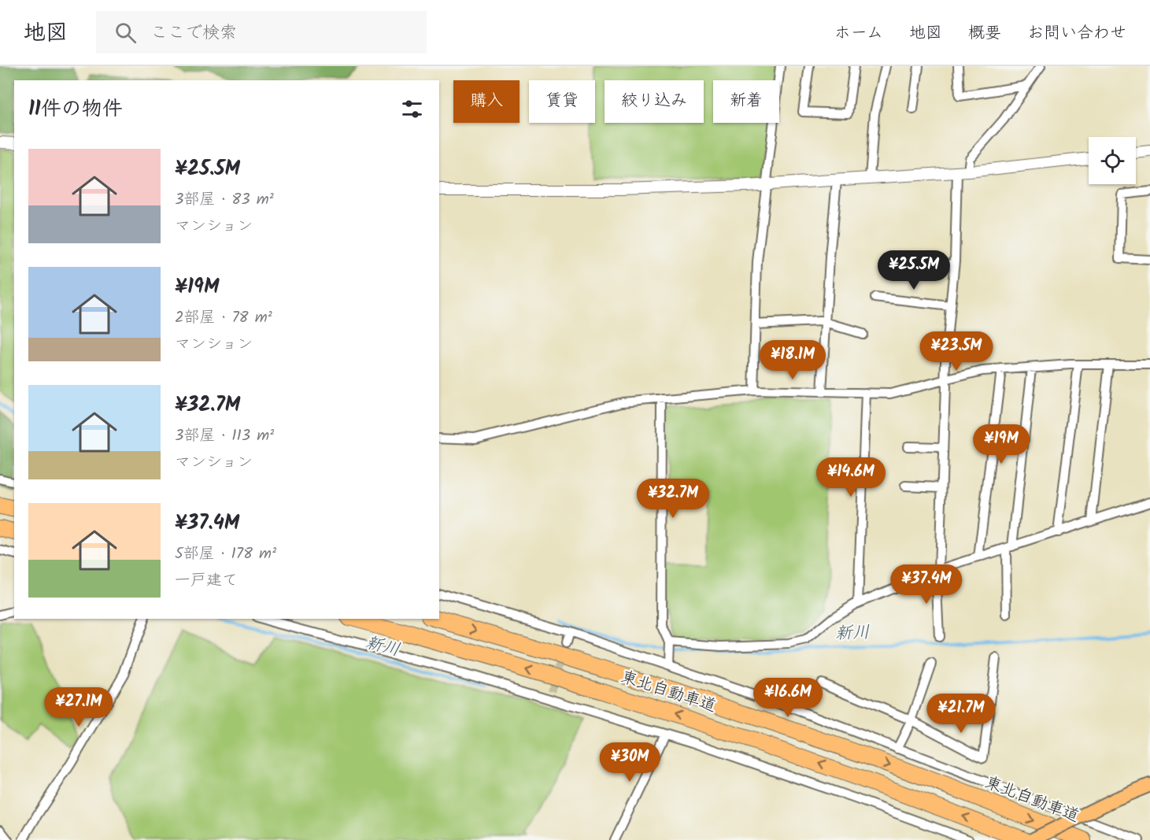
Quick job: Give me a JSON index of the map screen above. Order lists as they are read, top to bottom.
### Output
{
  "streets": {
    "highway": ["東北自動車道"]
  },
  "water": ["新川"],
  "page": {
    "header": "地図",
    "search": "ここで検索",
    "nav": [
      "ホーム",
      "地図",
      "概要",
      "お問い合わせ"
    ],
    "chip": [
      "購入",
      "賃貸",
      "絞り込み",
      "新着"
    ],
    "heading": "11件の物件",
    "list": [
      {
        "name": "¥25.5M",
        "note": "3部屋 · 83 m² · マンション"
      },
      {
        "name": "¥19M",
        "note": "2部屋 · 78 m² · マンション"
      },
      {
        "name": "¥32.7M",
        "note": "3部屋 · 113 m² · マンション"
      },
      {
        "name": "¥37.4M",
        "note": "5部屋 · 178 m² · 一戸建て"
      }
    ],
    "price": [
      "¥25.5M",
      "¥23.5M",
      "¥18.1M",
      "¥19M",
      "¥14.6M",
      "¥32.7M",
      "¥37.4M",
      "¥16.6M",
      "¥27.1M",
      "¥21.7M",
      "¥30M"
    ]
  }
}
